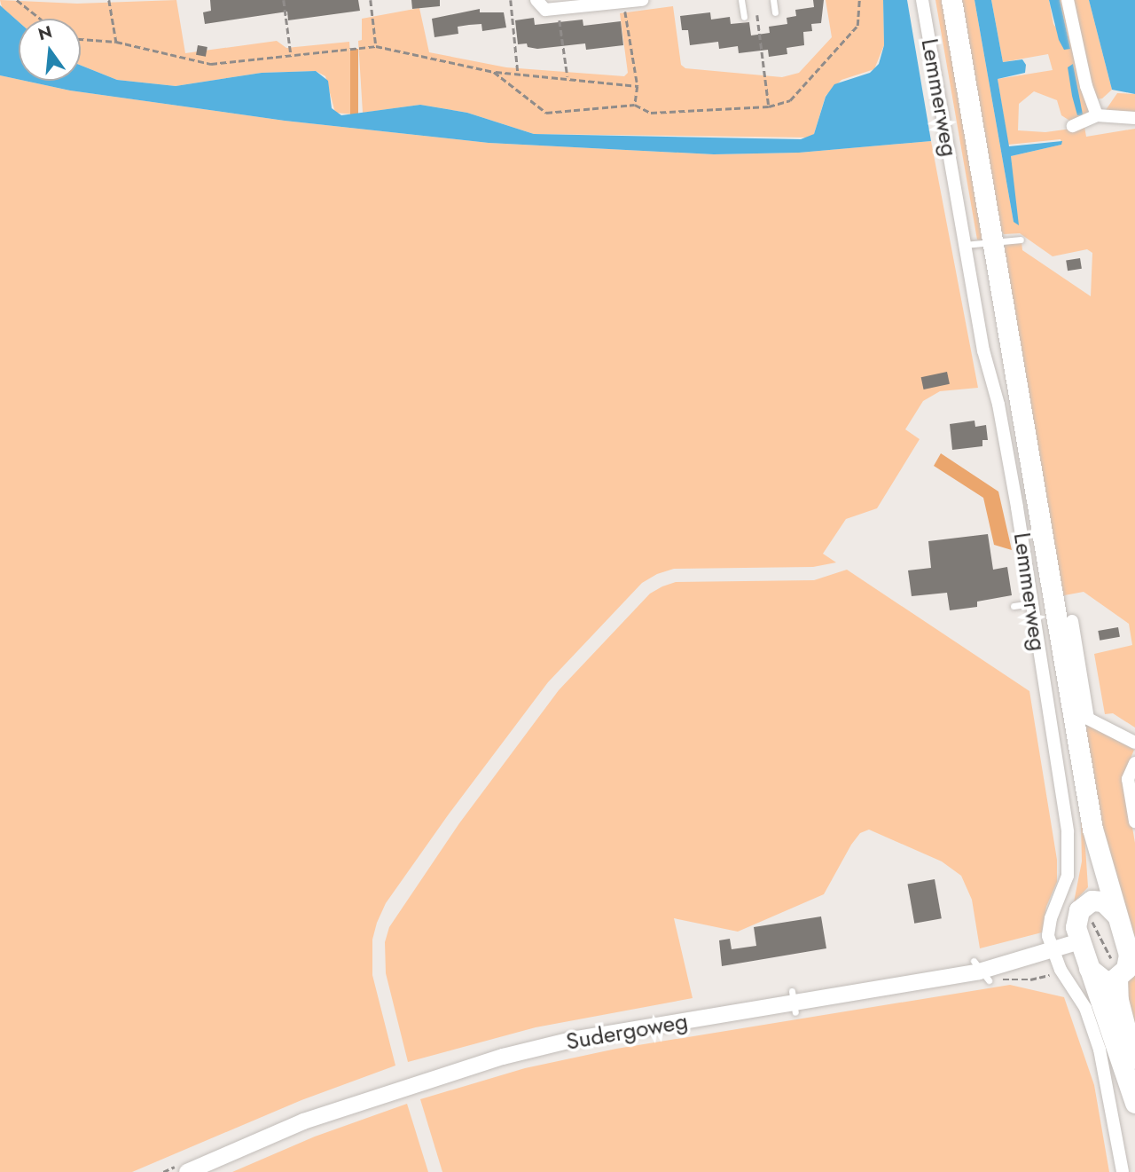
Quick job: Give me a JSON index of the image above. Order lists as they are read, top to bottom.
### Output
{
  "streets": {
    "main road": ["Lemmerweg"],
    "street": ["Sudergoweg"]
  },
  "crossings": [
    ["Lemmerweg", "Sudergoweg"]
  ],
  "north": "top"
}
